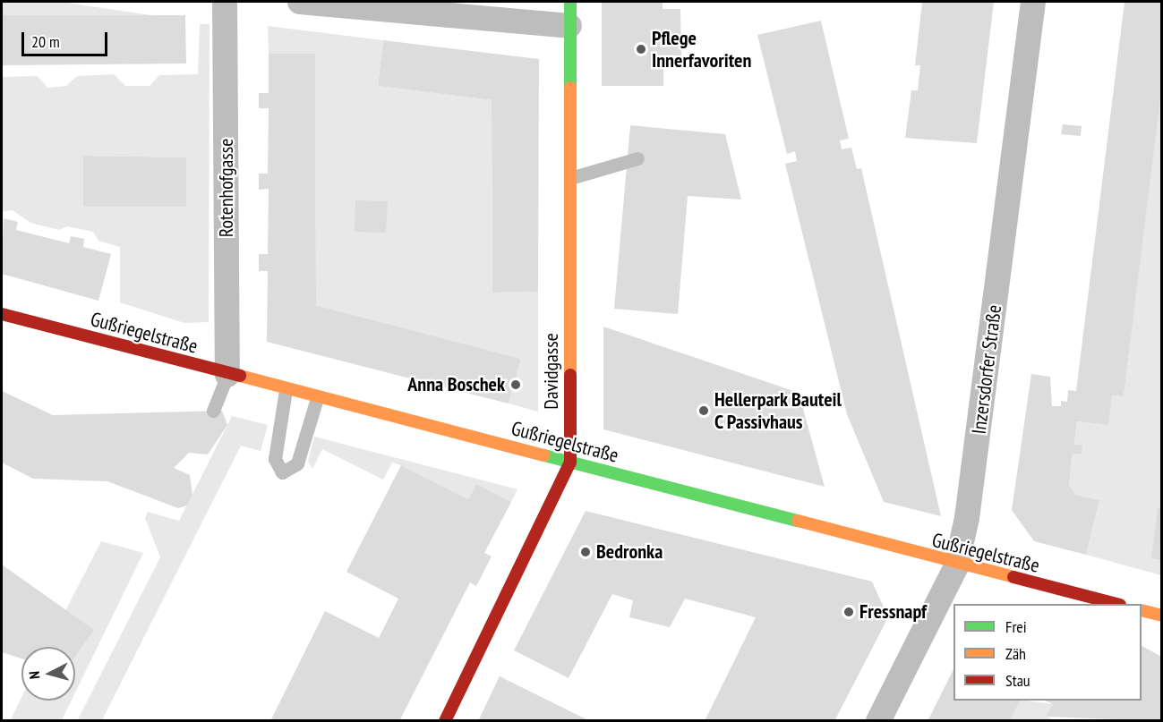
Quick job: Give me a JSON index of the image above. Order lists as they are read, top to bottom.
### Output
{
  "streets": {
    "street": [
      "Rotenhofgasse",
      "Gußriegelstraße",
      "Inzersdorfer Straße",
      "Davidgasse"
    ]
  },
  "crossings": [
    ["Rotenhofgasse", "Gußriegelstraße"],
    ["Gußriegelstraße", "Inzersdorfer Straße"],
    ["Gußriegelstraße", "Davidgasse"]
  ],
  "places": [
    "Pflege Innerfavoriten",
    "Anna Boschek",
    "Hellerpark Bauteil C Passivhaus",
    "Bedronka",
    "Fressnapf"
  ],
  "legend": ["Frei", "Zäh", "Stau"],
  "scale_bar": "20 m",
  "north": "left"
}
